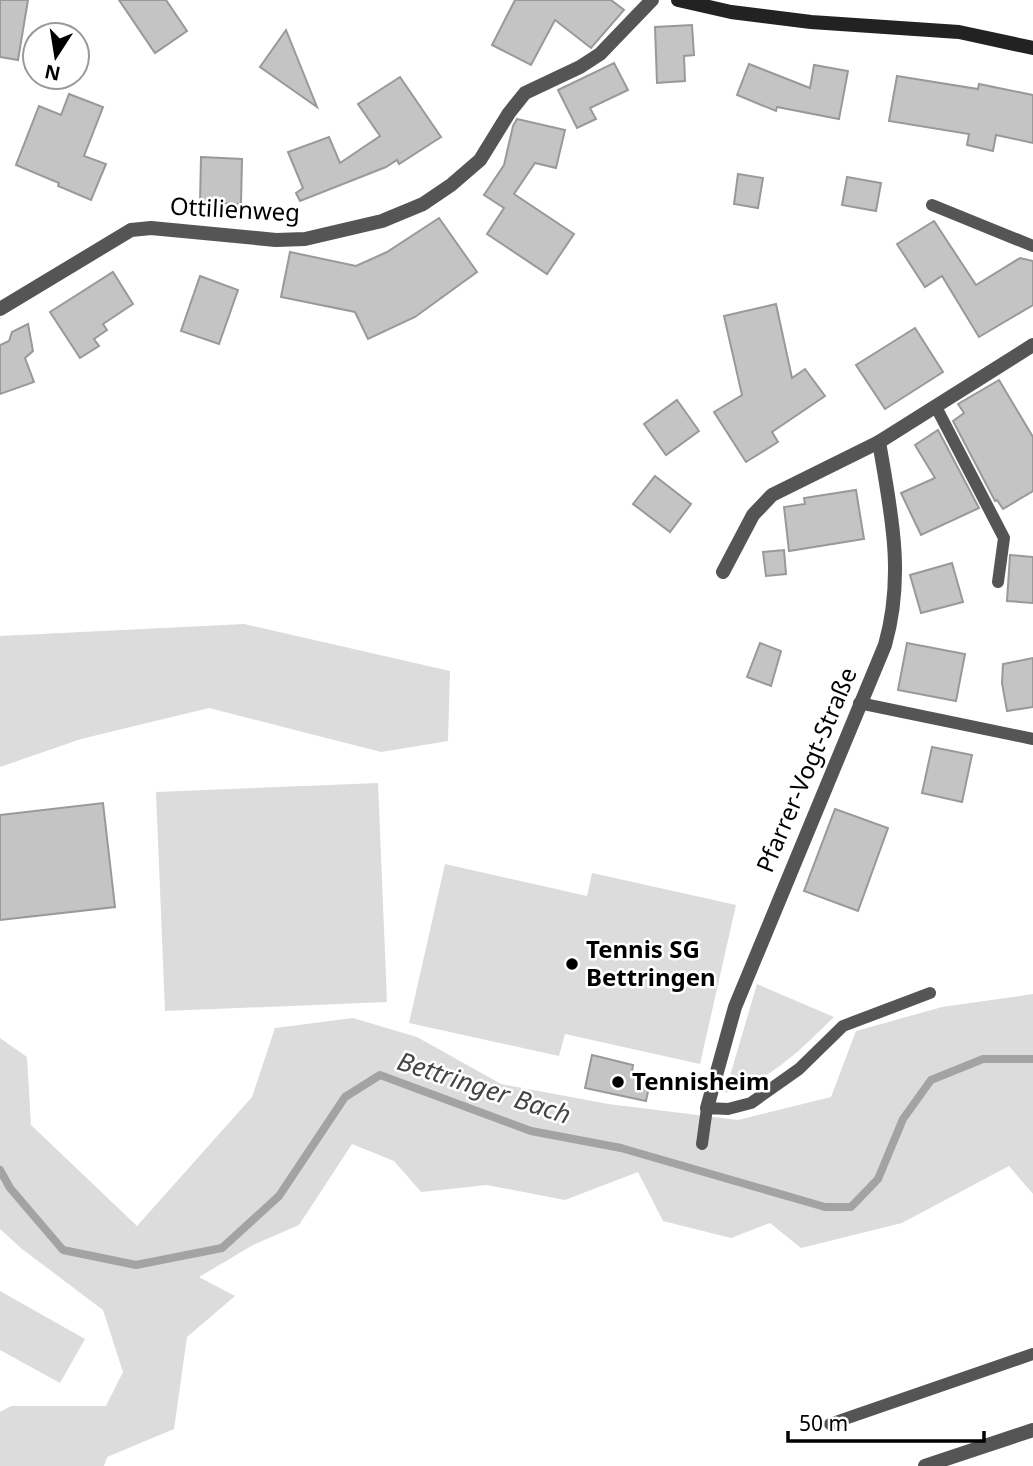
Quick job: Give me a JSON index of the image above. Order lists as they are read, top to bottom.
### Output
{
  "streets": {
    "street": ["Ottilienweg", "Pfarrer-Vogt-Straße"]
  },
  "water": ["Bettringer Bach"],
  "places": ["Tennis SG Bettringen", "Tennisheim"],
  "scale_bar": "50 m",
  "north": "bottom"
}
